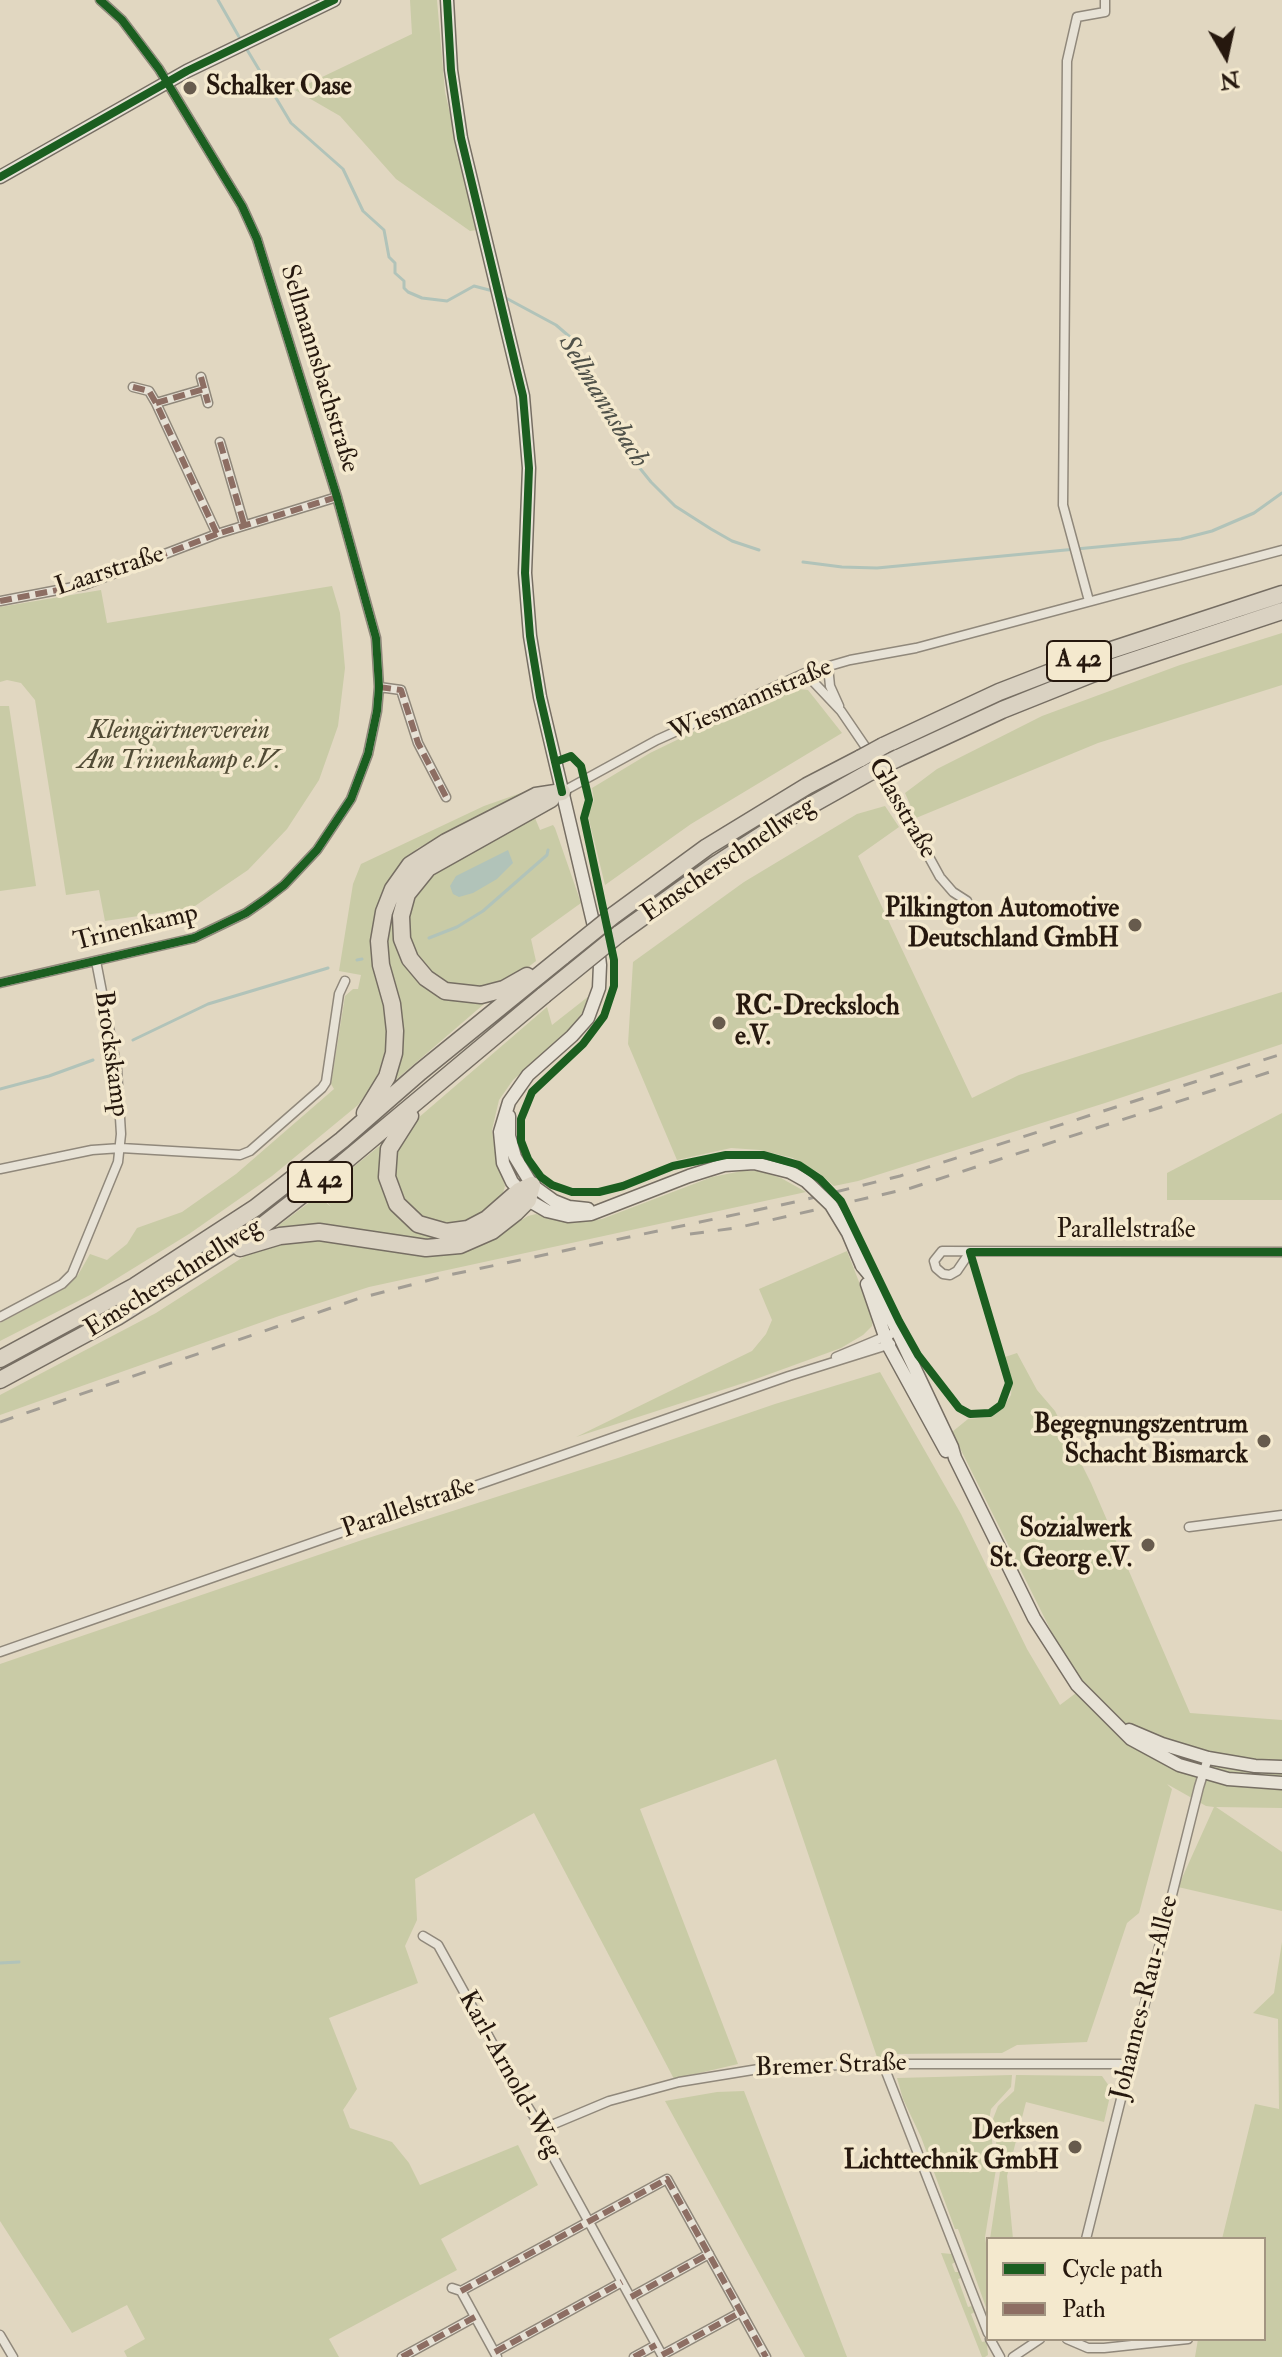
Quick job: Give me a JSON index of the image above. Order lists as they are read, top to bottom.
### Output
{
  "streets": {
    "highway": ["A 42", "Emscherschnellweg"],
    "street": [
      "Sellmannsbachstraße",
      "Laarstraße",
      "Wiesmannstraße",
      "Glasstraße",
      "Trinenkamp",
      "Brockskamp",
      "Parallelstraße",
      "Johannes-Rau-Allee",
      "Bremer Straße",
      "Karl-Arnold-Weg"
    ]
  },
  "crossings": [
    ["Sellmannsbachstraße", "Laarstraße"],
    ["Sellmannsbachstraße", "Trinenkamp"],
    ["Wiesmannstraße", "Glasstraße"],
    ["Trinenkamp", "Brockskamp"],
    ["Johannes-Rau-Allee", "Bremer Straße"],
    ["Bremer Straße", "Karl-Arnold-Weg"]
  ],
  "water": ["Sellmannsbach"],
  "parks": ["Kleingärtnerverein Am Trinenkamp e.V."],
  "places": [
    "Schalker Oase",
    "Pilkington Automotive Deutschland GmbH",
    "RC-Drecksloch e.V.",
    "Begegnungszentrum Schacht Bismarck",
    "Sozialwerk St. Georg e.V.",
    "Derksen Lichttechnik GmbH"
  ],
  "legend": ["Cycle path", "Path"],
  "north": "bottom"
}
